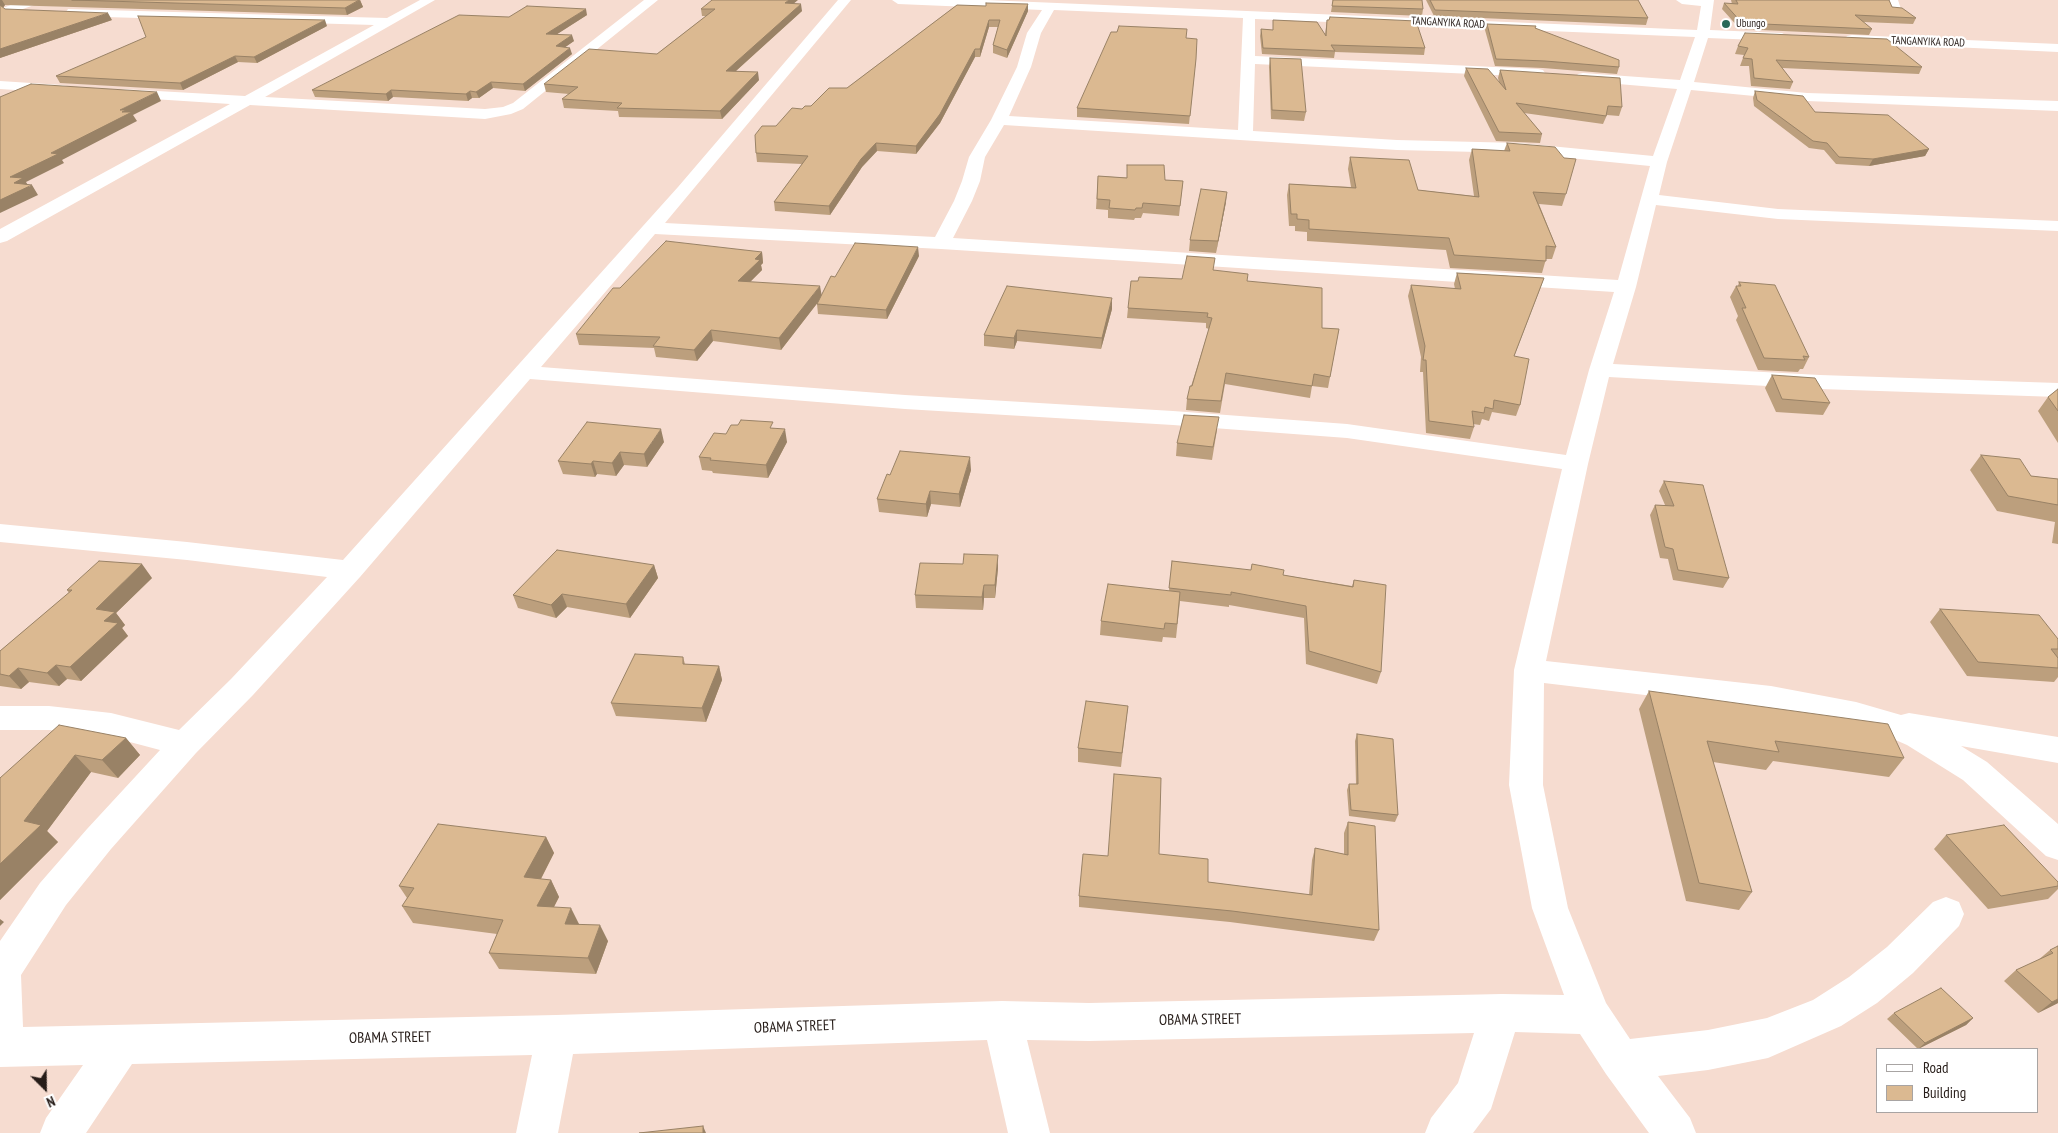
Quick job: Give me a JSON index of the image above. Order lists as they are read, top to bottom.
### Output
{
  "streets": {
    "street": ["TANGANYIKA ROAD", "OBAMA STREET"]
  },
  "places": ["Ubungo"],
  "legend": ["Road", "Building"],
  "north": "bottom right"
}
